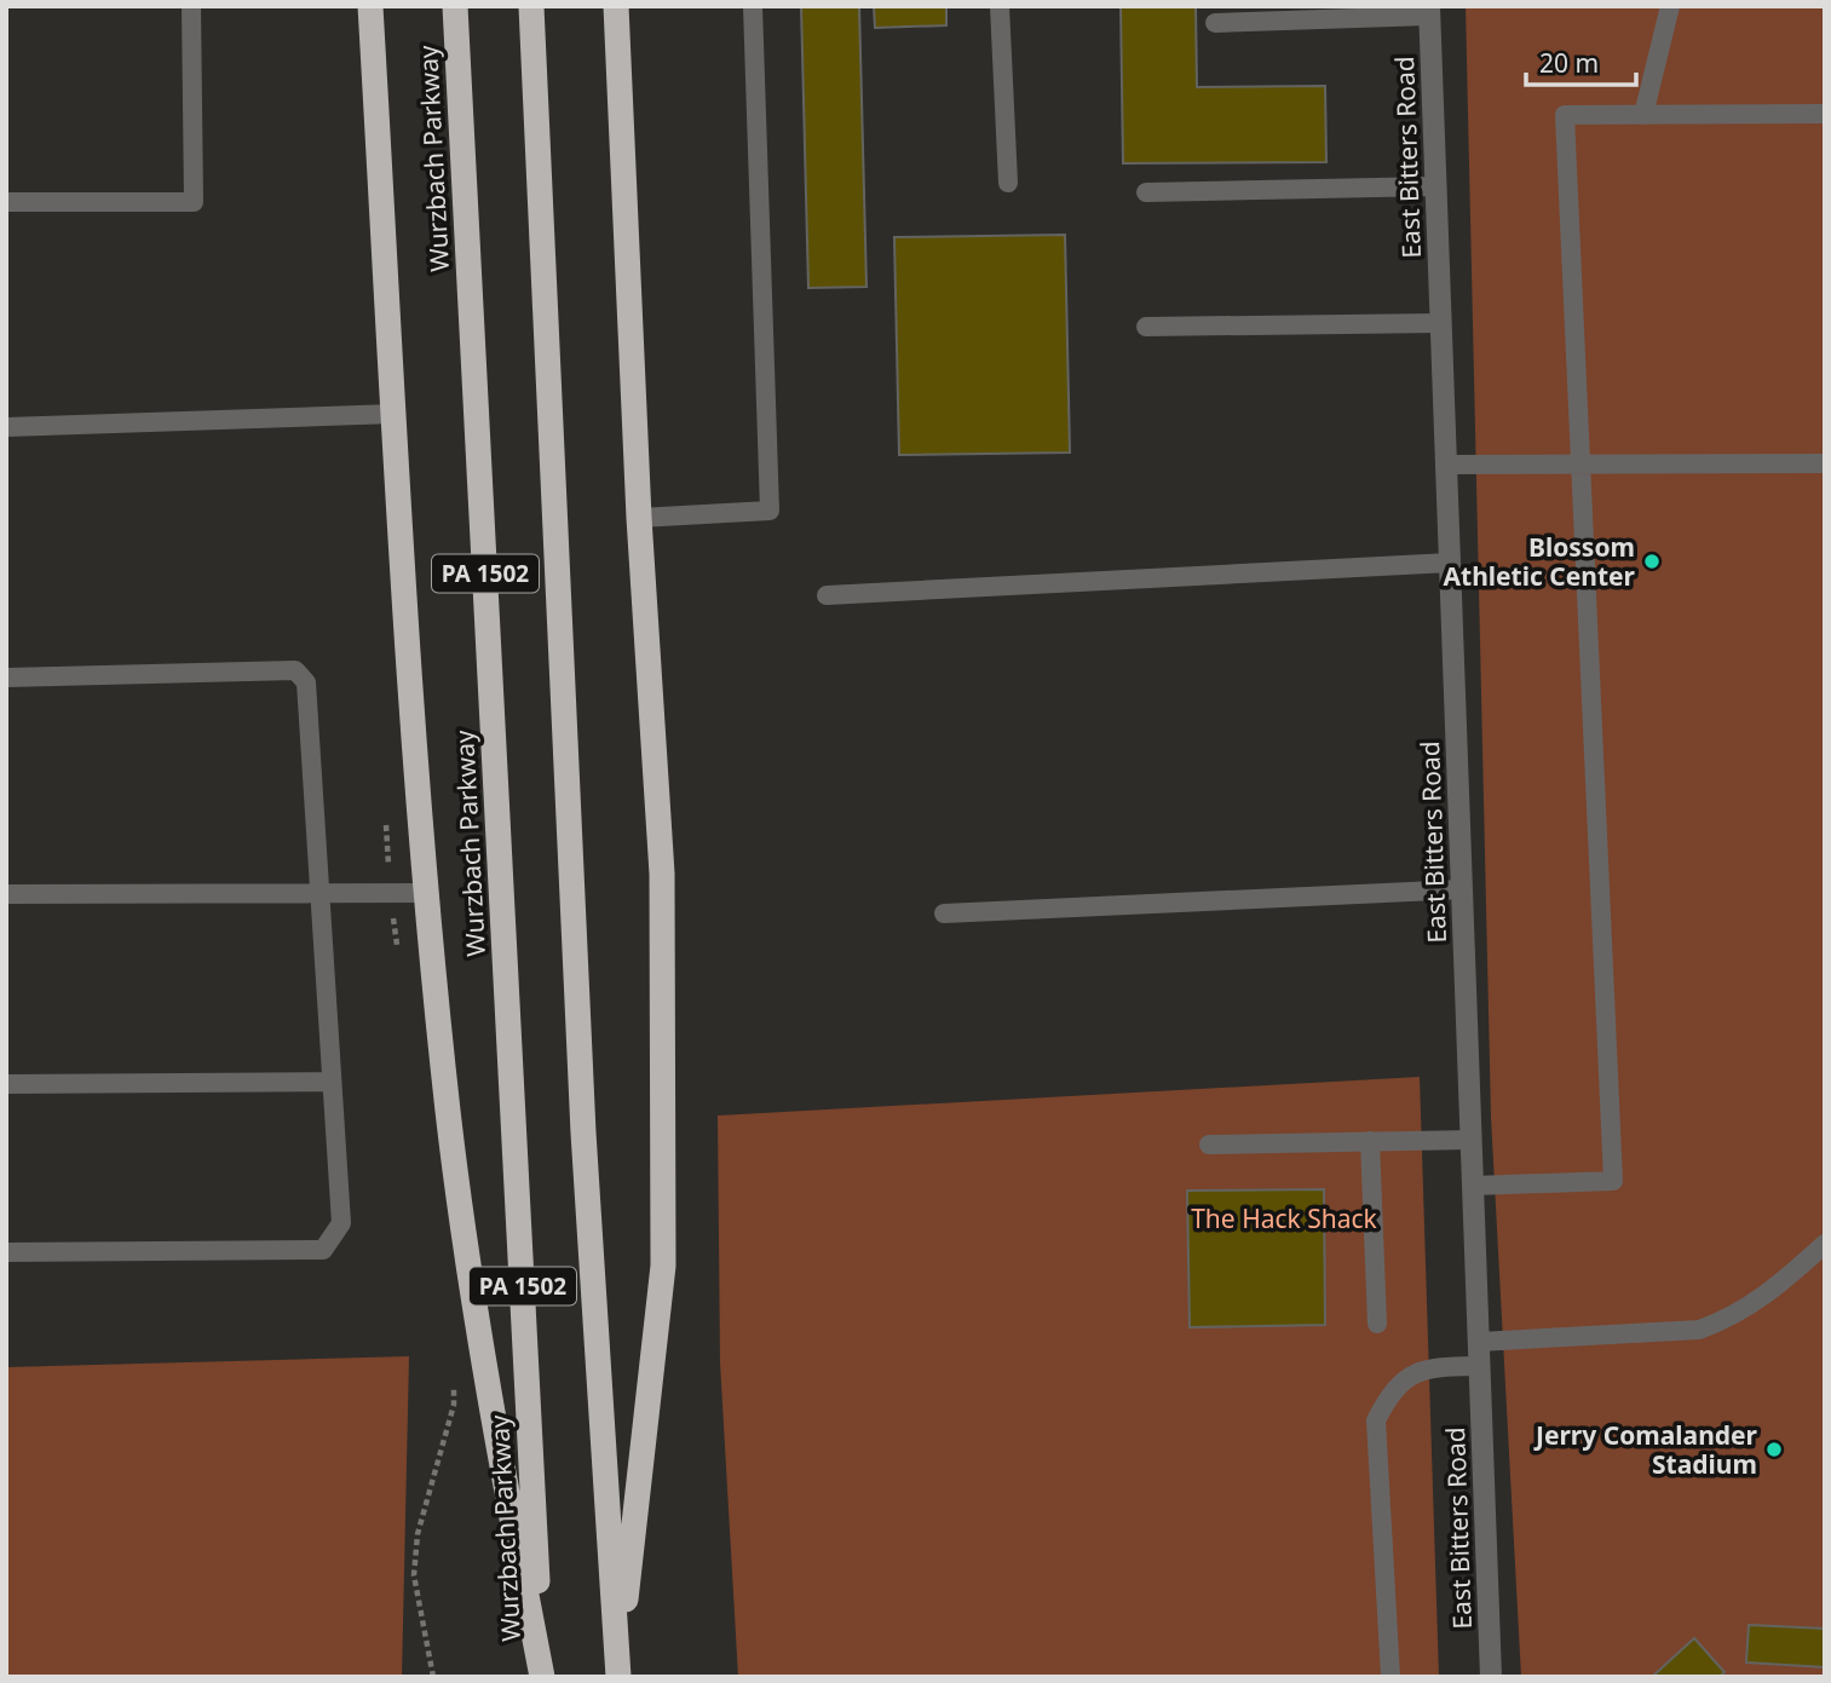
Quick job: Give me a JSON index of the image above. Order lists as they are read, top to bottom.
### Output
{
  "streets": {
    "highway": ["Wurzbach Parkway", "PA 1502"],
    "street": ["East Bitters Road"]
  },
  "parks": ["The Hack Shack"],
  "places": ["Blossom Athletic Center", "Jerry Comalander Stadium"],
  "scale_bar": "20 m"
}
